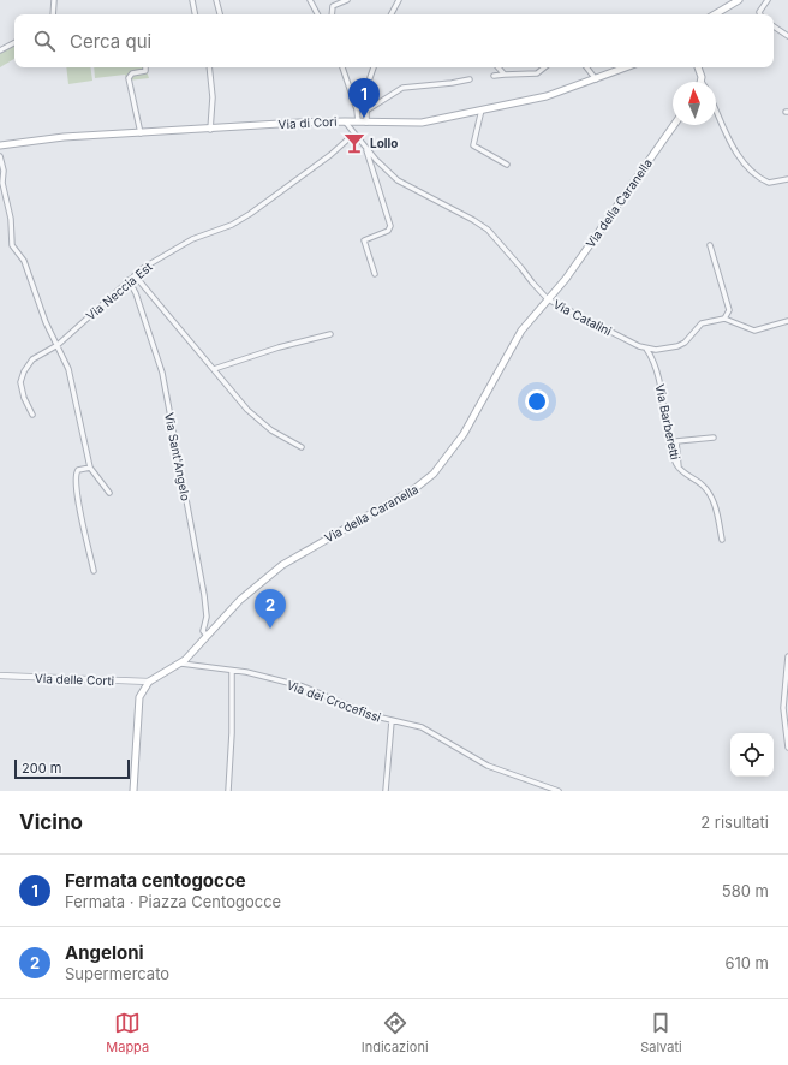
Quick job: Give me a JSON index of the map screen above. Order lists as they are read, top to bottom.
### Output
{
  "streets": {
    "main road": ["Via di Cori", "Via della Caranella"],
    "street": [
      "Via Neccia Est",
      "Via Catalini",
      "Via Barberetti",
      "Via Sant'Angelo",
      "Via delle Corti",
      "Via dei Crocefissi"
    ]
  },
  "crossings": [
    ["Via di Cori", "Via Catalini"],
    ["Via della Caranella", "Via Catalini"],
    ["Via della Caranella", "Via Sant'Angelo"],
    ["Via della Caranella", "Via delle Corti"],
    ["Via della Caranella", "Via dei Crocefissi"],
    ["Via Neccia Est", "Via Catalini"],
    ["Via Neccia Est", "Via Sant'Angelo"],
    ["Via Catalini", "Via Barberetti"]
  ],
  "places": {
    "bar": ["Lollo"]
  },
  "scale_bar": "200 m",
  "north": "top",
  "page": {
    "search": "Cerca qui",
    "pins": ["1", "2"],
    "scale": "200 m",
    "heading": ["Vicino", "2 risultati"],
    "list": [
      {
        "mark": "1",
        "name": "Fermata centogocce",
        "note": "Fermata · Piazza Centogocce",
        "value": "580 m"
      },
      {
        "mark": "2",
        "name": "Angeloni",
        "note": "Supermercato",
        "value": "610 m"
      }
    ],
    "nav": ["Mappa", "Indicazioni", "Salvati"]
  }
}
